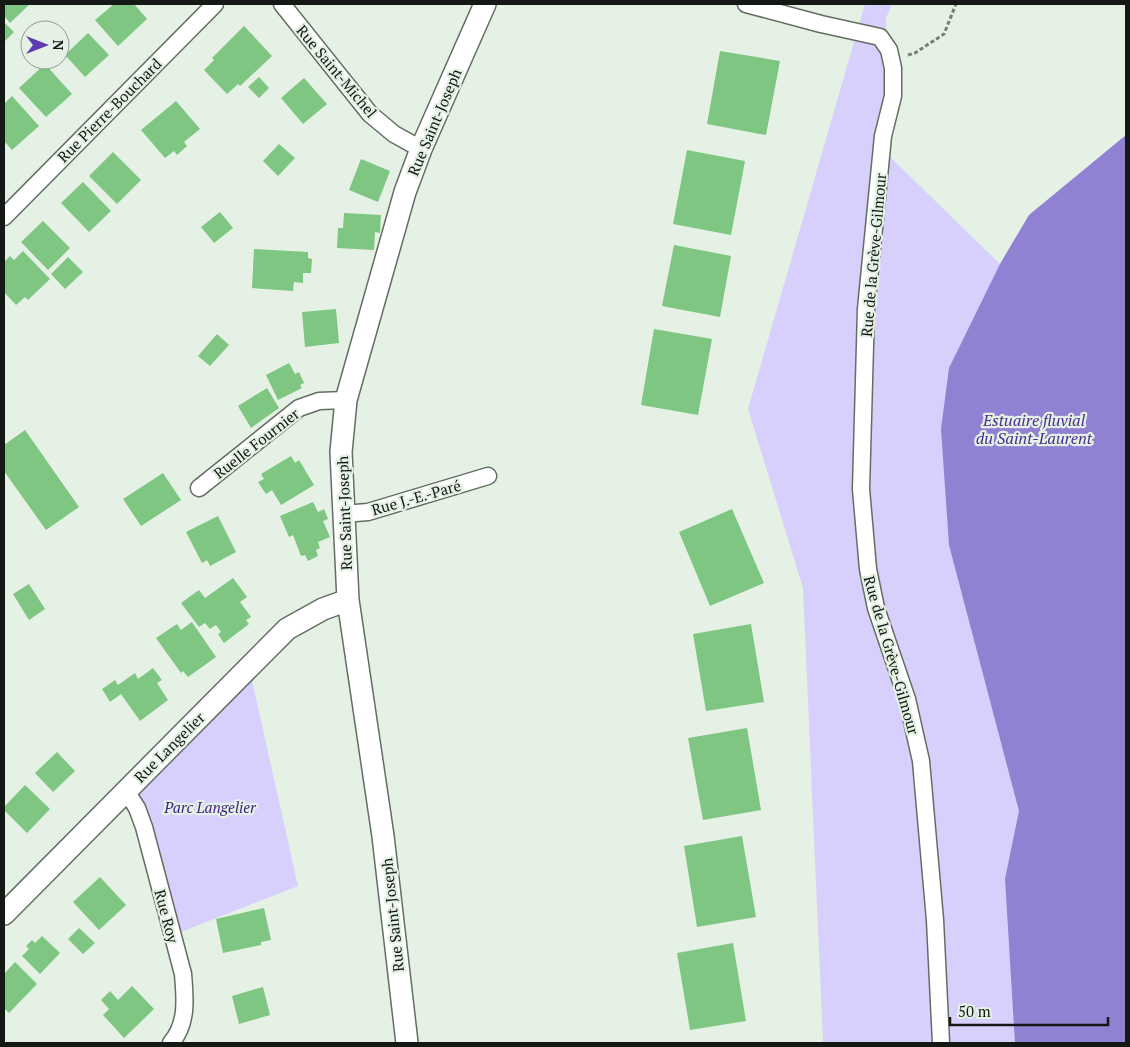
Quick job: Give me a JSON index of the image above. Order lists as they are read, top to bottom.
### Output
{
  "streets": {
    "street": [
      "Rue Saint-Michel",
      "Rue Pierre-Bouchard",
      "Rue Saint-Joseph",
      "Rue de la Grève-Gilmour",
      "Ruelle Fournier",
      "Rue J.-E.-Paré",
      "Rue Langelier",
      "Rue Roy"
    ]
  },
  "crossings": [
    ["Rue Saint-Michel", "Rue Saint-Joseph"],
    ["Rue Saint-Joseph", "Ruelle Fournier"],
    ["Rue Saint-Joseph", "Rue J.-E.-Paré"],
    ["Rue Saint-Joseph", "Rue Langelier"],
    ["Rue Langelier", "Rue Roy"]
  ],
  "water": ["Estuaire fluvial du Saint-Laurent"],
  "parks": ["Parc Langelier"],
  "scale_bar": "50 m",
  "north": "right"
}
